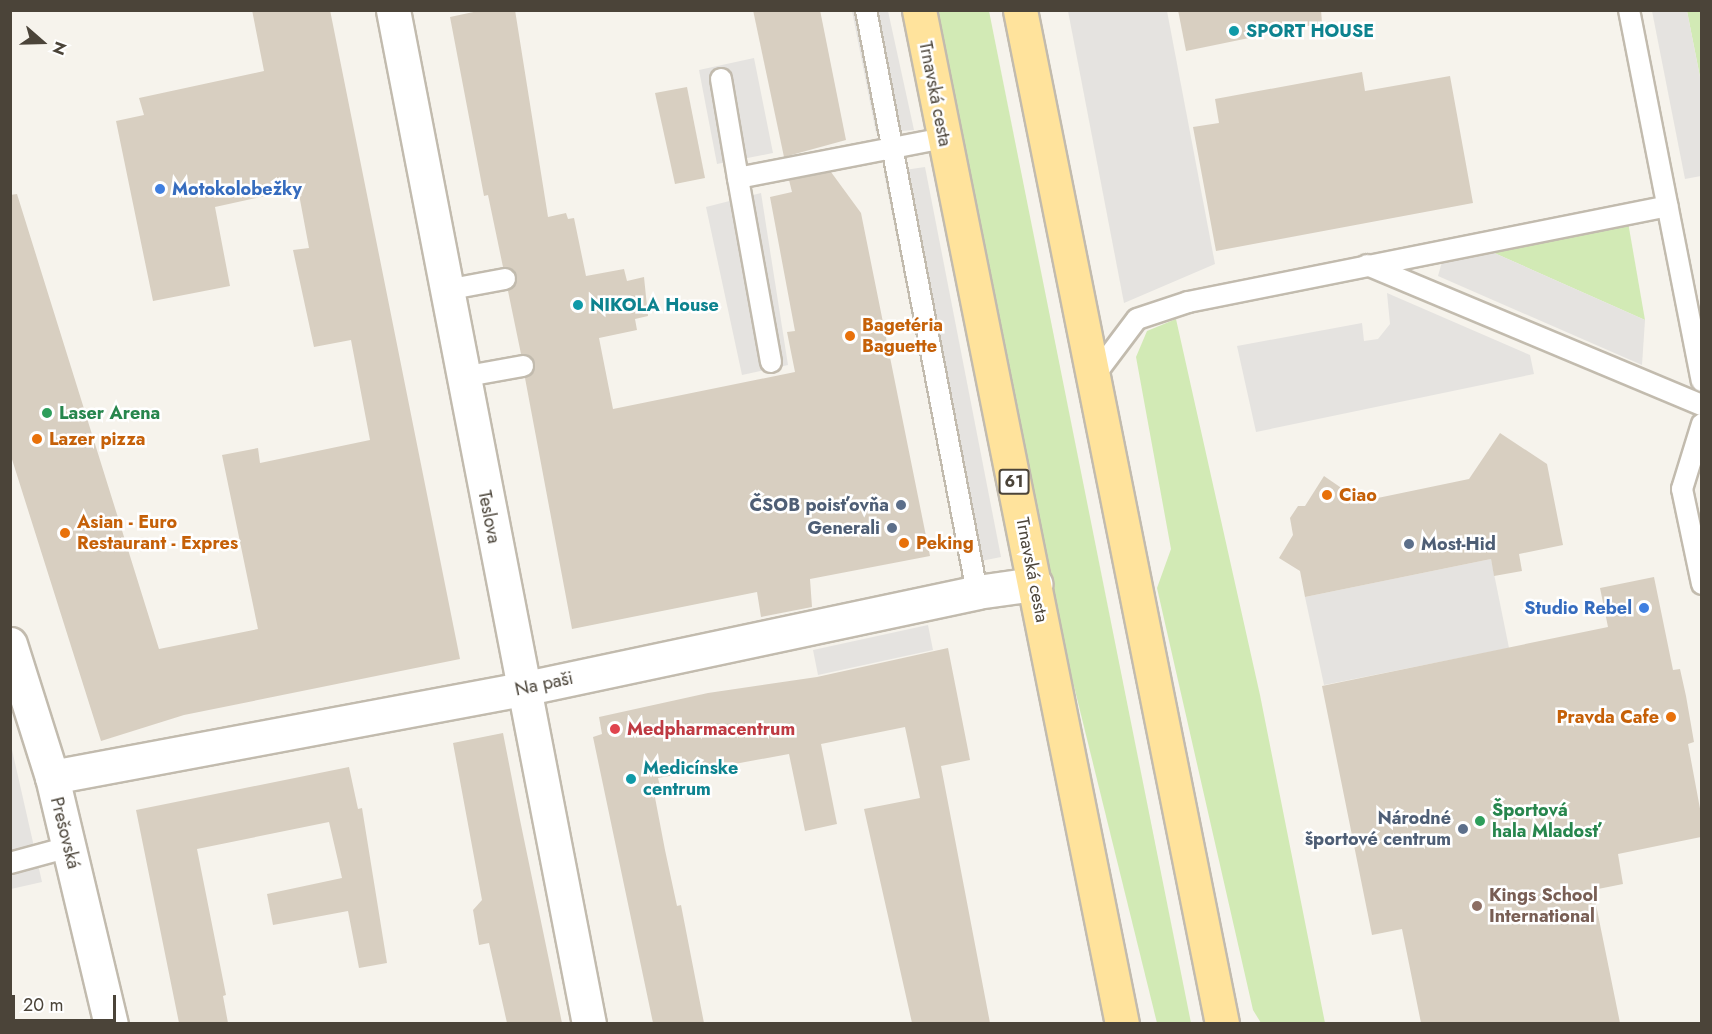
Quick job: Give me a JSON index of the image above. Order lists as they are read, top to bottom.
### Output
{
  "streets": {
    "main road": ["Trnavská cesta", "61"],
    "street": ["Teslova", "Na paši", "Prešovská"]
  },
  "crossings": [
    ["Trnavská cesta", "Na paši"],
    ["Teslova", "Na paši"],
    ["Na paši", "Prešovská"]
  ],
  "places": [
    "SPORT HOUSE",
    "Motokolobežky",
    "NIKOLA House",
    "Bagetéria Baguette",
    "Laser Arena",
    "Lazer pizza",
    "Ciao",
    "ČSOB poisťovňa",
    "Generali",
    "Asian - Euro Restaurant - Expres",
    "Peking",
    "Most-Hid",
    "Studio Rebel",
    "Pravda Cafe",
    "Medpharmacentrum",
    "Medicínske centrum",
    "Športová hala Mladosť",
    "Národné športové centrum",
    "Kings School International"
  ],
  "scale_bar": "20 m",
  "north": "right"
}
